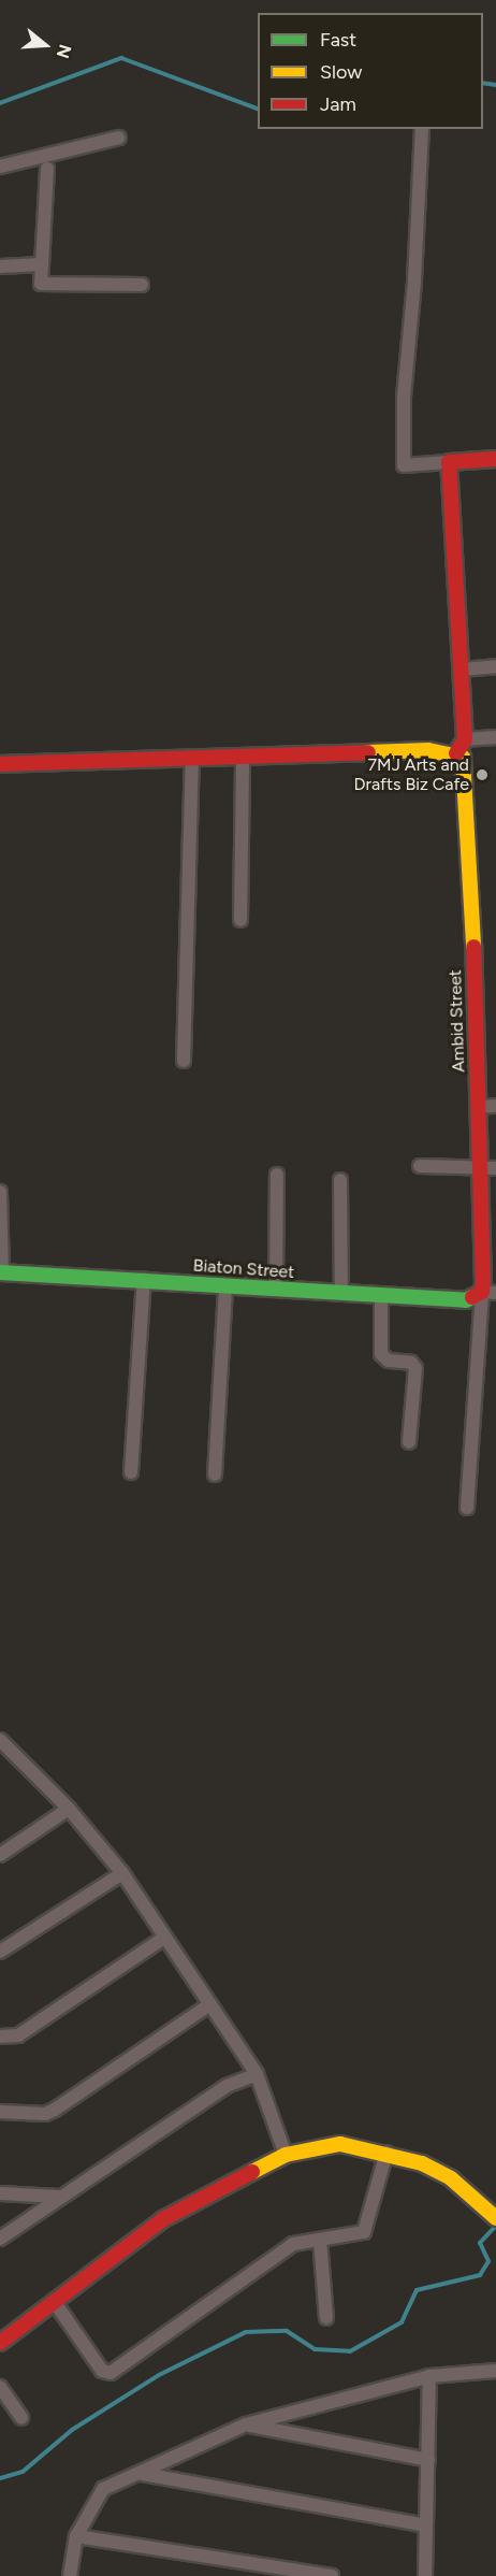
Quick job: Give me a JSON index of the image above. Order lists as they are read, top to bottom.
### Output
{
  "streets": {
    "street": ["Ambid Street", "Biaton Street"]
  },
  "crossings": [
    ["Ambid Street", "Biaton Street"]
  ],
  "places": ["7MJ Arts and Drafts Biz Cafe"],
  "legend": ["Fast", "Slow", "Jam"],
  "north": "right"
}
